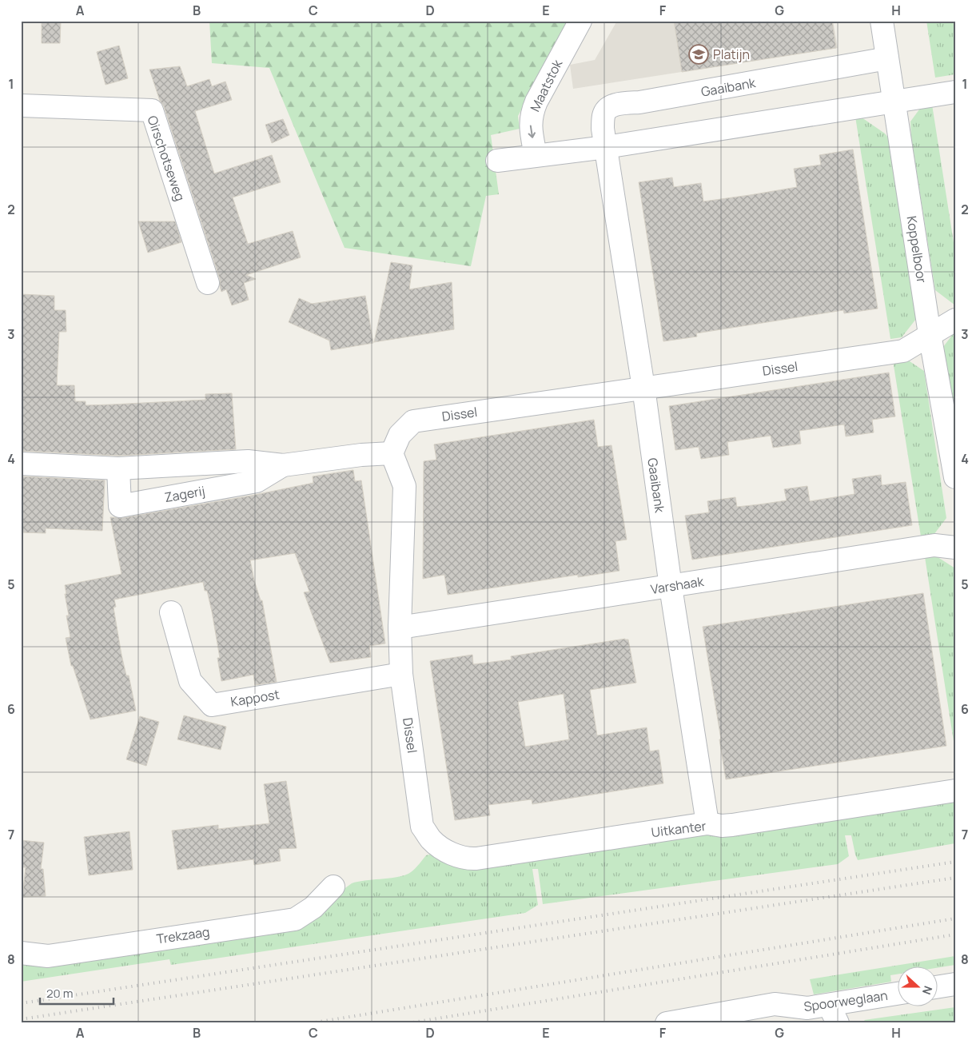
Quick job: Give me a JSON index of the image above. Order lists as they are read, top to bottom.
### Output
{
  "streets": {
    "street": [
      "Maatstok",
      "Gaaibank",
      "Oirschotseweg",
      "Koppelboor",
      "Dissel",
      "Zagerij",
      "Varshaak",
      "Kappost",
      "Uitkanter",
      "Trekzaag",
      "Spoorweglaan"
    ]
  },
  "crossings": [
    ["Gaaibank", "Koppelboor"],
    ["Gaaibank", "Dissel"],
    ["Gaaibank", "Varshaak"],
    ["Gaaibank", "Uitkanter"],
    ["Koppelboor", "Dissel"],
    ["Dissel", "Zagerij"],
    ["Dissel", "Varshaak"],
    ["Dissel", "Kappost"],
    ["Dissel", "Uitkanter"]
  ],
  "one_way": ["Maatstok"],
  "places": {
    "school or university": ["Platijn"]
  },
  "scale_bar": "20 m",
  "north": "right",
  "grid": {
    "columns": [
      "A",
      "B",
      "C",
      "D",
      "E",
      "F",
      "G",
      "H"
    ],
    "rows": [
      "1",
      "2",
      "3",
      "4",
      "5",
      "6",
      "7",
      "8"
    ]
  }
}
